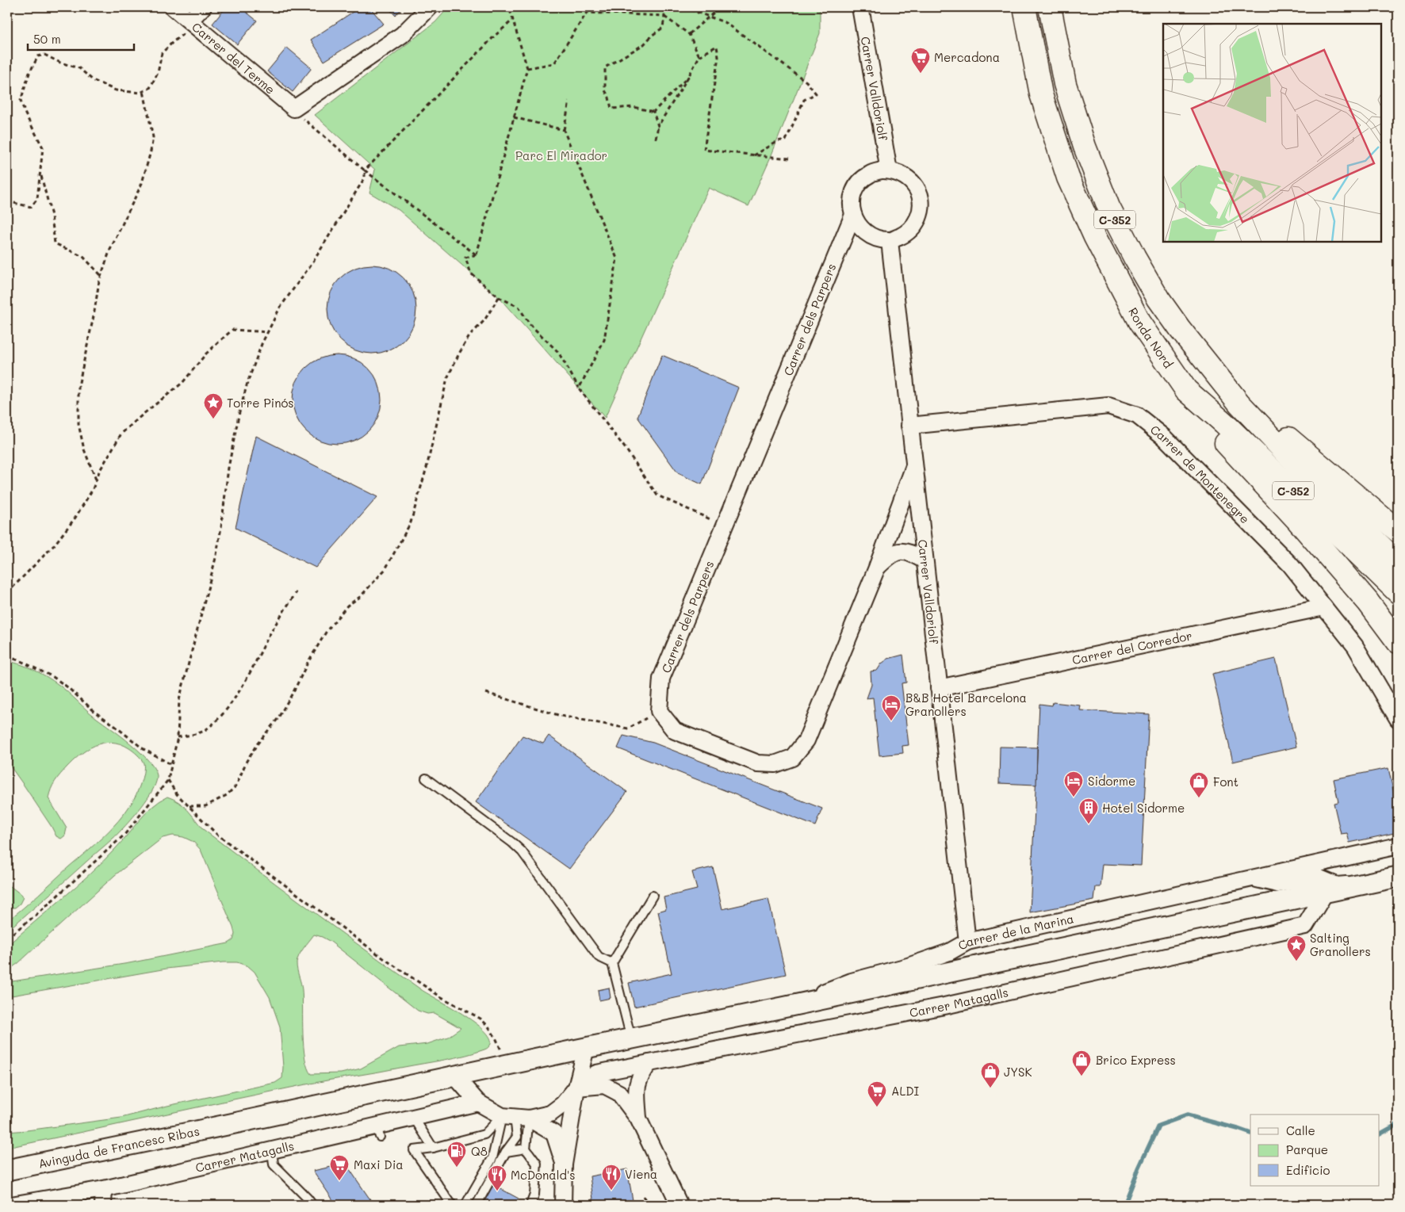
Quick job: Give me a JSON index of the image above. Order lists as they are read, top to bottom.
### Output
{
  "streets": {
    "highway": ["C-352", "Ronda Nord"],
    "street": [
      "Carrer del Terme",
      "Carrer Valldoriolf",
      "Carrer dels Parpers",
      "Carrer de Montenegre",
      "Carrer del Corredor",
      "Carrer de la Marina",
      "Carrer Matagalls",
      "Avinguda de Francesc Ribas"
    ]
  },
  "crossings": [
    ["Carrer Valldoriolf", "Carrer dels Parpers"],
    ["Carrer Valldoriolf", "Carrer de Montenegre"],
    ["Carrer Valldoriolf", "Carrer del Corredor"],
    ["Carrer Valldoriolf", "Carrer de la Marina"],
    ["Carrer de Montenegre", "Carrer del Corredor"],
    ["Carrer de la Marina", "Avinguda de Francesc Ribas"],
    ["Carrer Matagalls", "Avinguda de Francesc Ribas"]
  ],
  "parks": ["Parc El Mirador"],
  "places": {
    "supermarket": ["Mercadona", "ALDI", "Maxi Dia"],
    "place": ["Torre Pinós", "Salting Granollers"],
    "hotel": ["B&B Hotel Barcelona Granollers", "Sidorme"],
    "shop": ["Font", "Brico Express", "JYSK"],
    "building": ["Hotel Sidorme"],
    "fuel station": ["Q8"],
    "restaurant": ["Viena", "McDonald's"]
  },
  "legend": ["Calle", "Parque", "Edificio"],
  "scale_bar": "50 m"
}
